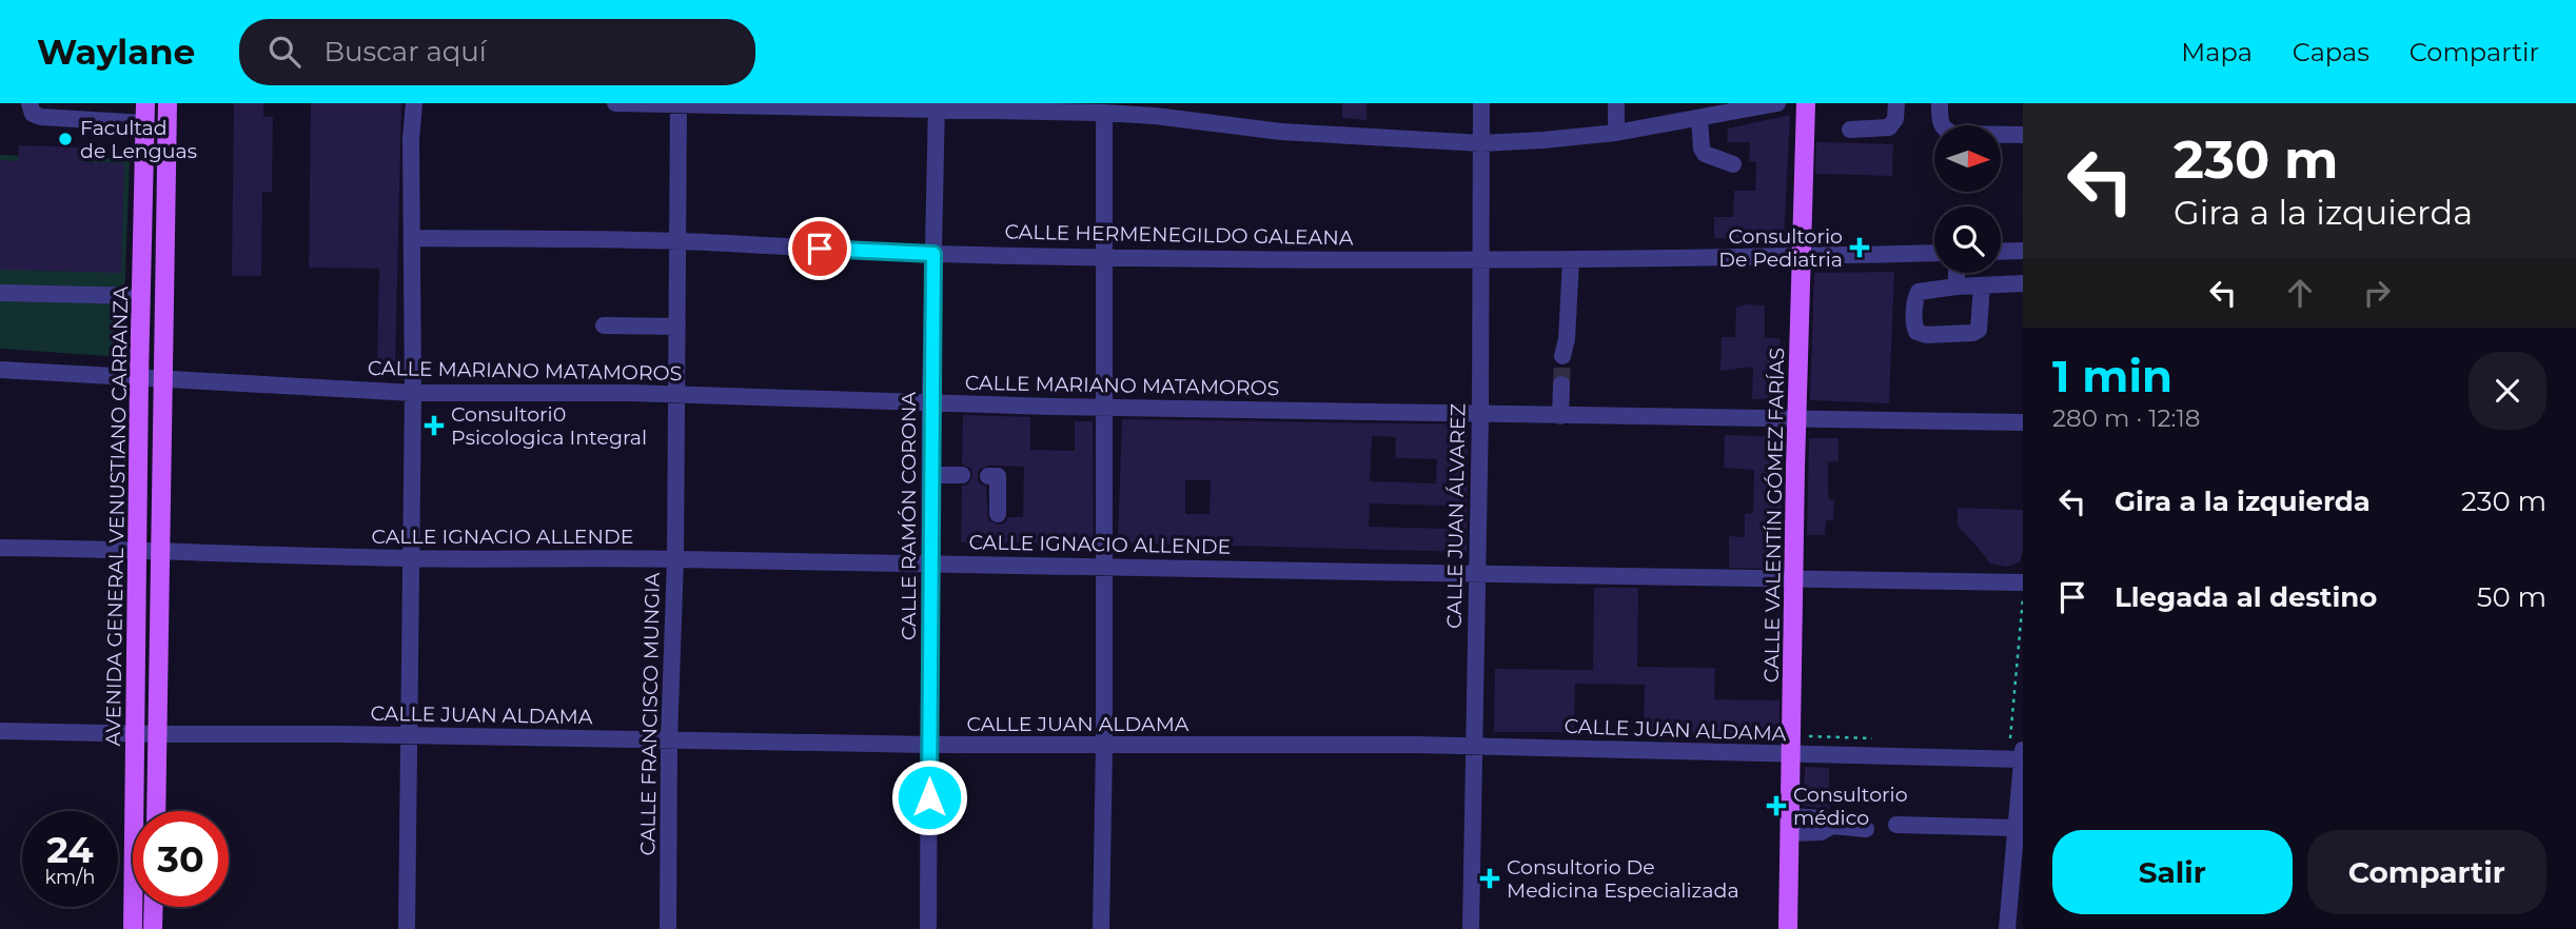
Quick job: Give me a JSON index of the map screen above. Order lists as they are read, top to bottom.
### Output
{
  "streets": {
    "main road": ["CALLE VALENTÍN GÓMEZ FARÍAS", "AVENIDA GENERAL VENUSTIANO CARRANZA"],
    "street": [
      "CALLE HERMENEGILDO GALEANA",
      "CALLE MARIANO MATAMOROS",
      "CALLE RAMÓN CORONA",
      "CALLE JUAN ÁLVAREZ",
      "CALLE IGNACIO ALLENDE",
      "CALLE FRANCISCO MUNGIA",
      "CALLE JUAN ALDAMA"
    ]
  },
  "crossings": [
    ["CALLE HERMENEGILDO GALEANA", "CALLE VALENTÍN GÓMEZ FARÍAS"],
    ["CALLE HERMENEGILDO GALEANA", "CALLE RAMÓN CORONA"],
    ["CALLE HERMENEGILDO GALEANA", "CALLE JUAN ÁLVAREZ"],
    ["CALLE HERMENEGILDO GALEANA", "CALLE FRANCISCO MUNGIA"],
    ["CALLE MARIANO MATAMOROS", "CALLE VALENTÍN GÓMEZ FARÍAS"],
    ["CALLE MARIANO MATAMOROS", "AVENIDA GENERAL VENUSTIANO CARRANZA"],
    ["CALLE MARIANO MATAMOROS", "CALLE RAMÓN CORONA"],
    ["CALLE MARIANO MATAMOROS", "CALLE JUAN ÁLVAREZ"],
    ["CALLE MARIANO MATAMOROS", "CALLE FRANCISCO MUNGIA"],
    ["CALLE VALENTÍN GÓMEZ FARÍAS", "CALLE IGNACIO ALLENDE"],
    ["CALLE VALENTÍN GÓMEZ FARÍAS", "CALLE JUAN ALDAMA"],
    ["AVENIDA GENERAL VENUSTIANO CARRANZA", "CALLE IGNACIO ALLENDE"],
    ["AVENIDA GENERAL VENUSTIANO CARRANZA", "CALLE JUAN ALDAMA"],
    ["CALLE RAMÓN CORONA", "CALLE IGNACIO ALLENDE"],
    ["CALLE RAMÓN CORONA", "CALLE JUAN ALDAMA"],
    ["CALLE JUAN ÁLVAREZ", "CALLE IGNACIO ALLENDE"],
    ["CALLE JUAN ÁLVAREZ", "CALLE JUAN ALDAMA"],
    ["CALLE IGNACIO ALLENDE", "CALLE FRANCISCO MUNGIA"],
    ["CALLE FRANCISCO MUNGIA", "CALLE JUAN ALDAMA"]
  ],
  "places": {
    "other": ["Facultad de Lenguas"],
    "health": [
      "Consultorio De Pediatria",
      "Consultori0 Psicologica Integral",
      "Consultorio médico",
      "Consultorio De Medicina Especializada"
    ]
  },
  "north": "right",
  "page": {
    "header": "Waylane",
    "search": "Buscar aquí",
    "nav": ["Mapa", "Capas", "Compartir"],
    "turn": ["230 m", "Gira a la izquierda"],
    "heading": ["1 min", "280 m · 12:18"],
    "list": [
      {
        "name": "Gira a la izquierda",
        "value": "230 m"
      },
      {
        "name": "Llegada al destino",
        "value": "50 m"
      }
    ],
    "speed": "24 km/h",
    "limit": "30",
    "buttons": ["Salir", "Compartir"]
  }
}
